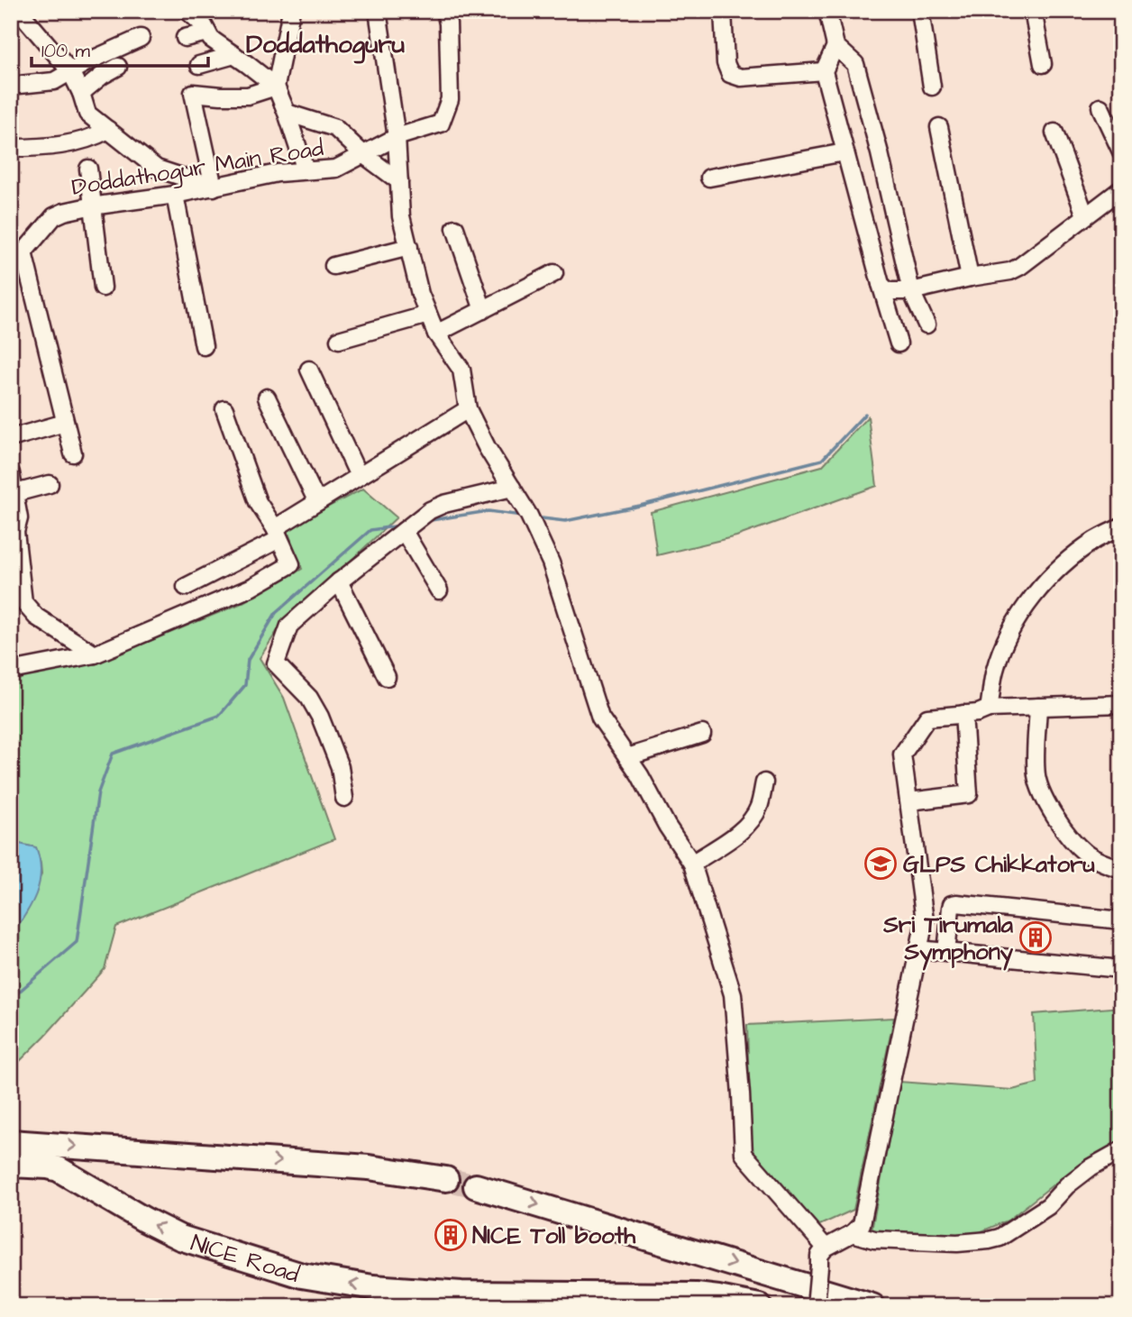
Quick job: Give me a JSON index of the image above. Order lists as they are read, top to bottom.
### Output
{
  "streets": {
    "highway": ["NICE Road"],
    "street": ["Doddathogur Main Road"]
  },
  "districts": ["Doddathoguru"],
  "places": {
    "school or university": ["GLPS Chikkatoru"],
    "building": ["Sri Tirumala Symphony", "NICE Toll booth"]
  },
  "scale_bar": "100 m"
}
